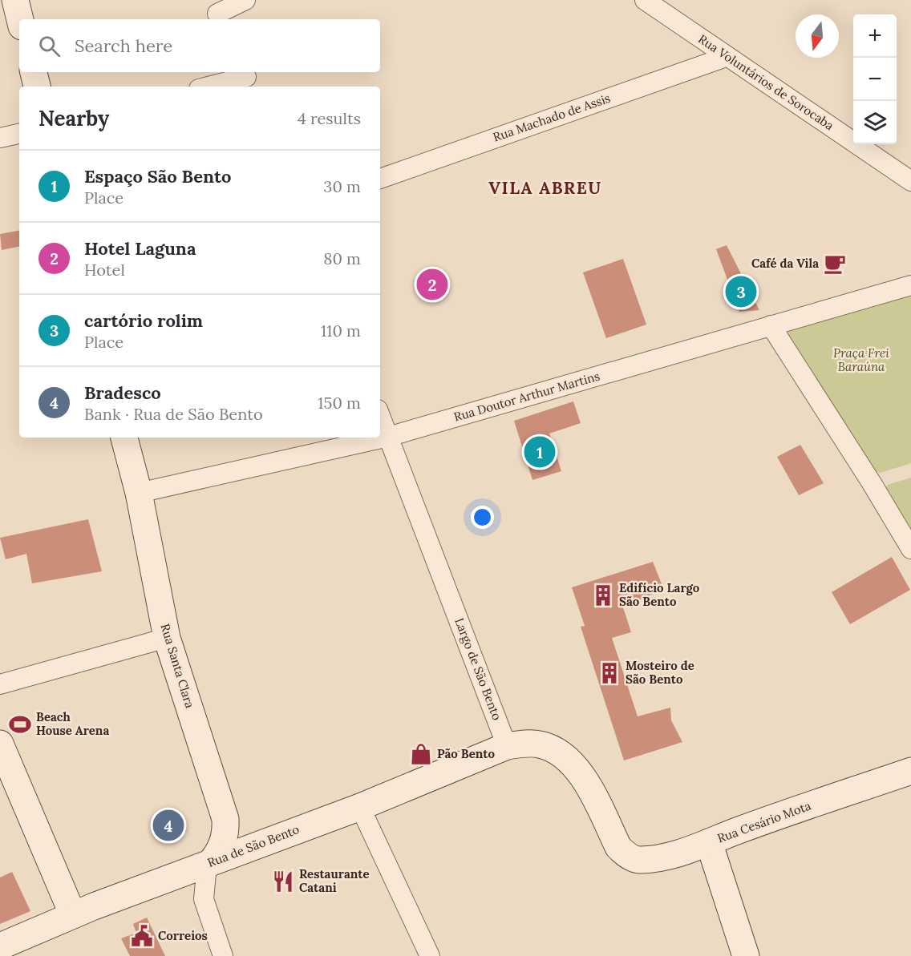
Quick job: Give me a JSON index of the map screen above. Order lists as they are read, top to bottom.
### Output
{
  "streets": {
    "main road": ["Rua Santa Clara", "Rua Cesário Mota", "Rua de São Bento"],
    "street": [
      "Rua Voluntários de Sorocaba",
      "Rua Machado de Assis",
      "Rua Doutor Arthur Martins",
      "Largo de São Bento"
    ]
  },
  "crossings": [
    ["Rua Voluntários de Sorocaba", "Rua Machado de Assis"],
    ["Rua Doutor Arthur Martins", "Rua Santa Clara"],
    ["Rua Doutor Arthur Martins", "Largo de São Bento"],
    ["Rua Santa Clara", "Rua de São Bento"],
    ["Largo de São Bento", "Rua Cesário Mota"],
    ["Largo de São Bento", "Rua de São Bento"],
    ["Rua Cesário Mota", "Rua de São Bento"]
  ],
  "districts": ["VILA ABREU"],
  "parks": ["Praça Frei Baraúna"],
  "places": {
    "cafe": ["Café da Vila"],
    "building": ["Edifício Largo São Bento", "Mosteiro de São Bento"],
    "sports": ["Beach House Arena"],
    "shop": ["Pão Bento"],
    "restaurant": ["Restaurante Catani"],
    "public building": ["Correios"]
  },
  "north": "bottom",
  "page": {
    "map_buttons": ["+", "−"],
    "search": "Search here",
    "heading": ["Nearby", "4 results"],
    "list": [
      {
        "mark": "1",
        "name": "Espaço São Bento",
        "note": "Place",
        "value": "30 m"
      },
      {
        "mark": "2",
        "name": "Hotel Laguna",
        "note": "Hotel",
        "value": "80 m"
      },
      {
        "mark": "3",
        "name": "cartório rolim",
        "note": "Place",
        "value": "110 m"
      },
      {
        "mark": "4",
        "name": "Bradesco",
        "note": "Bank · Rua de São Bento",
        "value": "150 m"
      }
    ],
    "pins": [
      "2",
      "3",
      "1",
      "4"
    ]
  }
}
